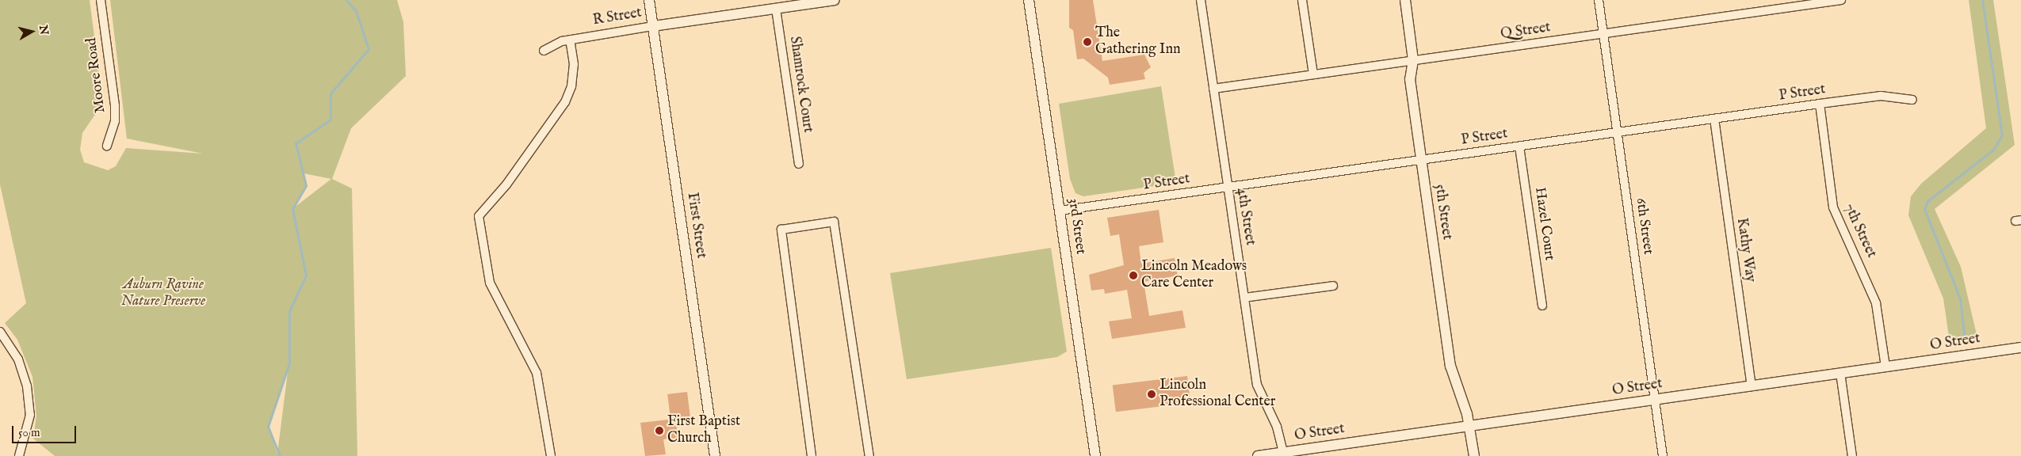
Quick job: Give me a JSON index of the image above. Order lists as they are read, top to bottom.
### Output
{
  "streets": {
    "street": [
      "R Street",
      "Q Street",
      "Moore Road",
      "Shamrock Court",
      "P Street",
      "5th Street",
      "4th Street",
      "Hazel Court",
      "First Street",
      "3rd Street",
      "6th Street",
      "7th Street",
      "Kathy Way",
      "O Street"
    ]
  },
  "crossings": [
    ["R Street", "Shamrock Court"],
    ["R Street", "First Street"],
    ["Q Street", "5th Street"],
    ["Q Street", "4th Street"],
    ["Q Street", "6th Street"],
    ["P Street", "5th Street"],
    ["P Street", "4th Street"],
    ["P Street", "Hazel Court"],
    ["P Street", "3rd Street"],
    ["P Street", "6th Street"],
    ["P Street", "7th Street"],
    ["P Street", "Kathy Way"],
    ["5th Street", "O Street"],
    ["4th Street", "O Street"],
    ["6th Street", "O Street"],
    ["7th Street", "O Street"],
    ["Kathy Way", "O Street"]
  ],
  "parks": ["Auburn Ravine Nature Preserve"],
  "places": [
    "The Gathering Inn",
    "Lincoln Meadows Care Center",
    "Lincoln Professional Center",
    "First Baptist Church"
  ],
  "scale_bar": "50 m",
  "north": "right"
}
